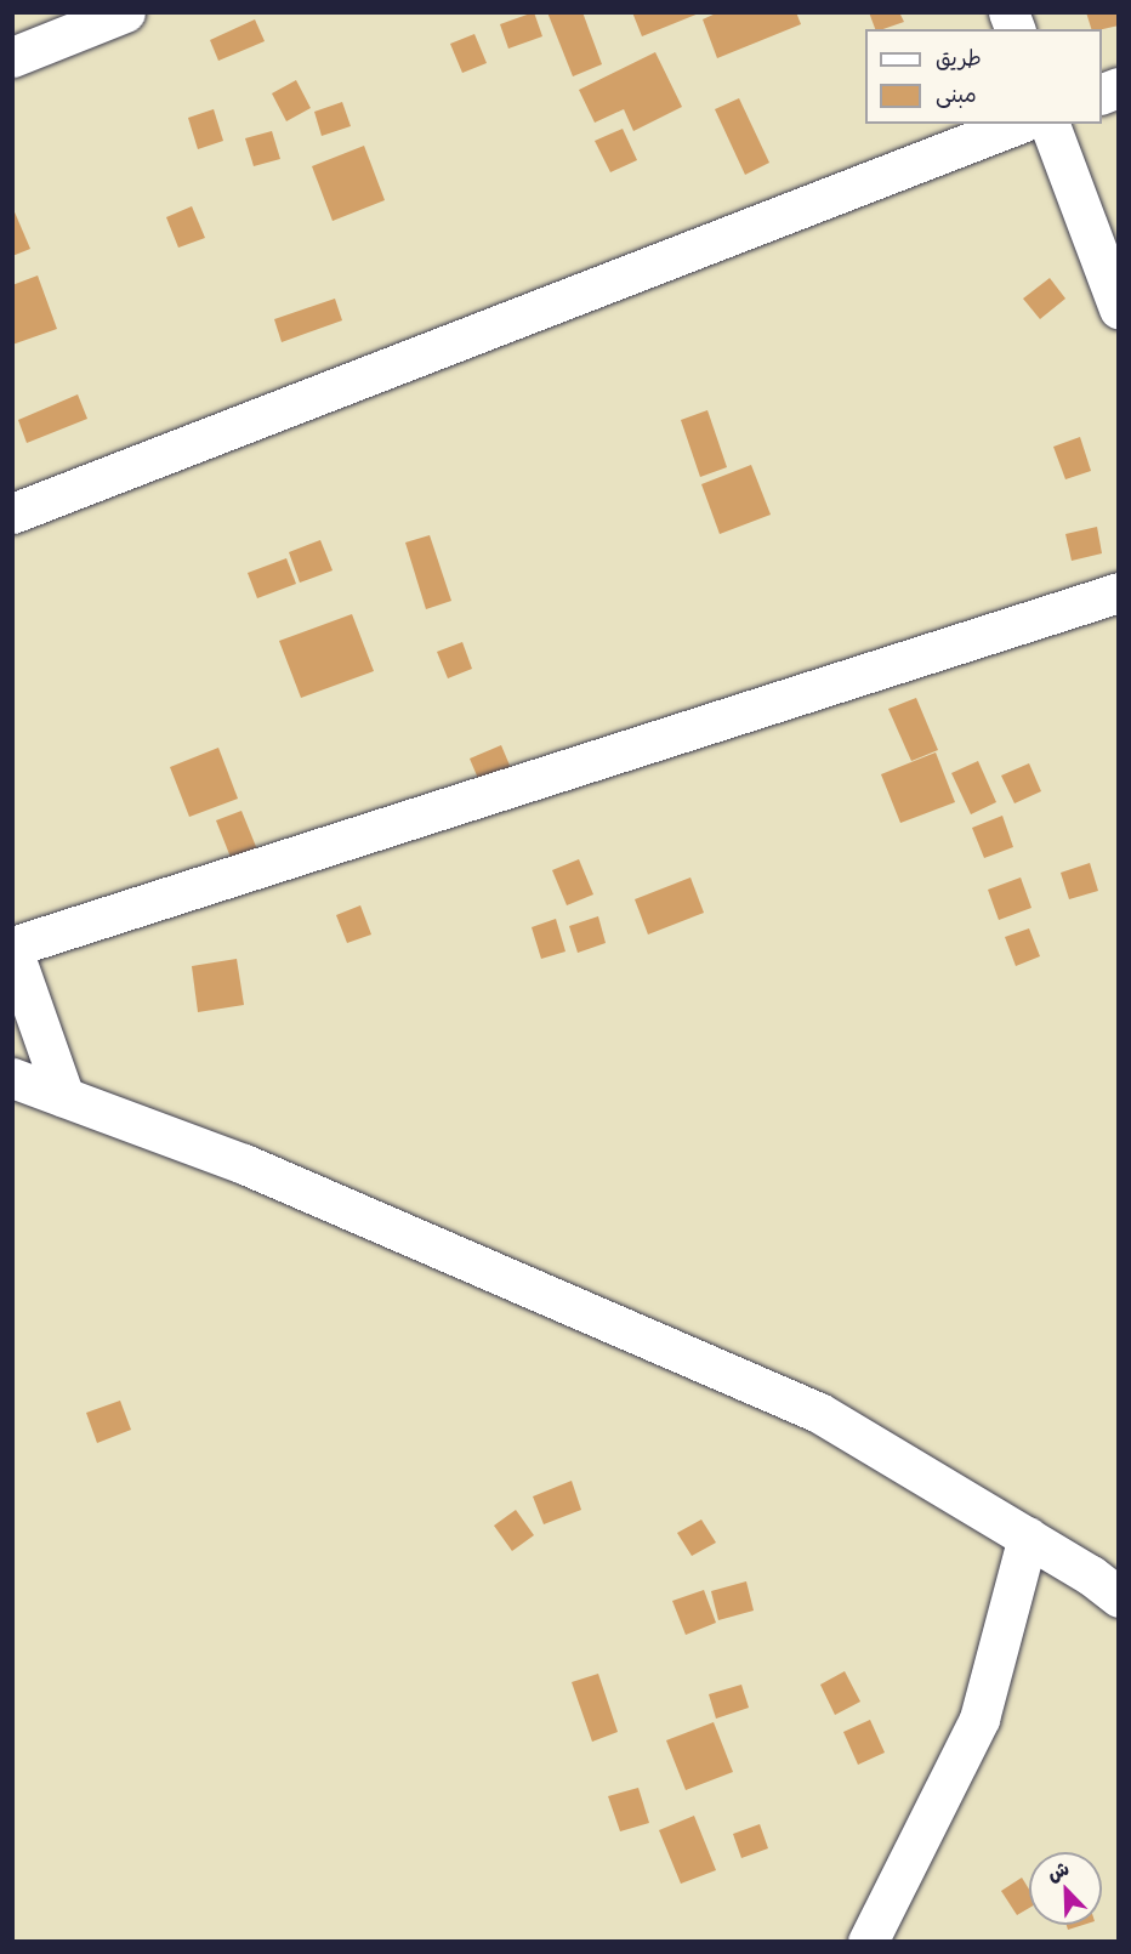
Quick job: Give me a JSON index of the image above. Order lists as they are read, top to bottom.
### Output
{
  "legend": ["طريق", "مبنى"],
  "north": "top left"
}
